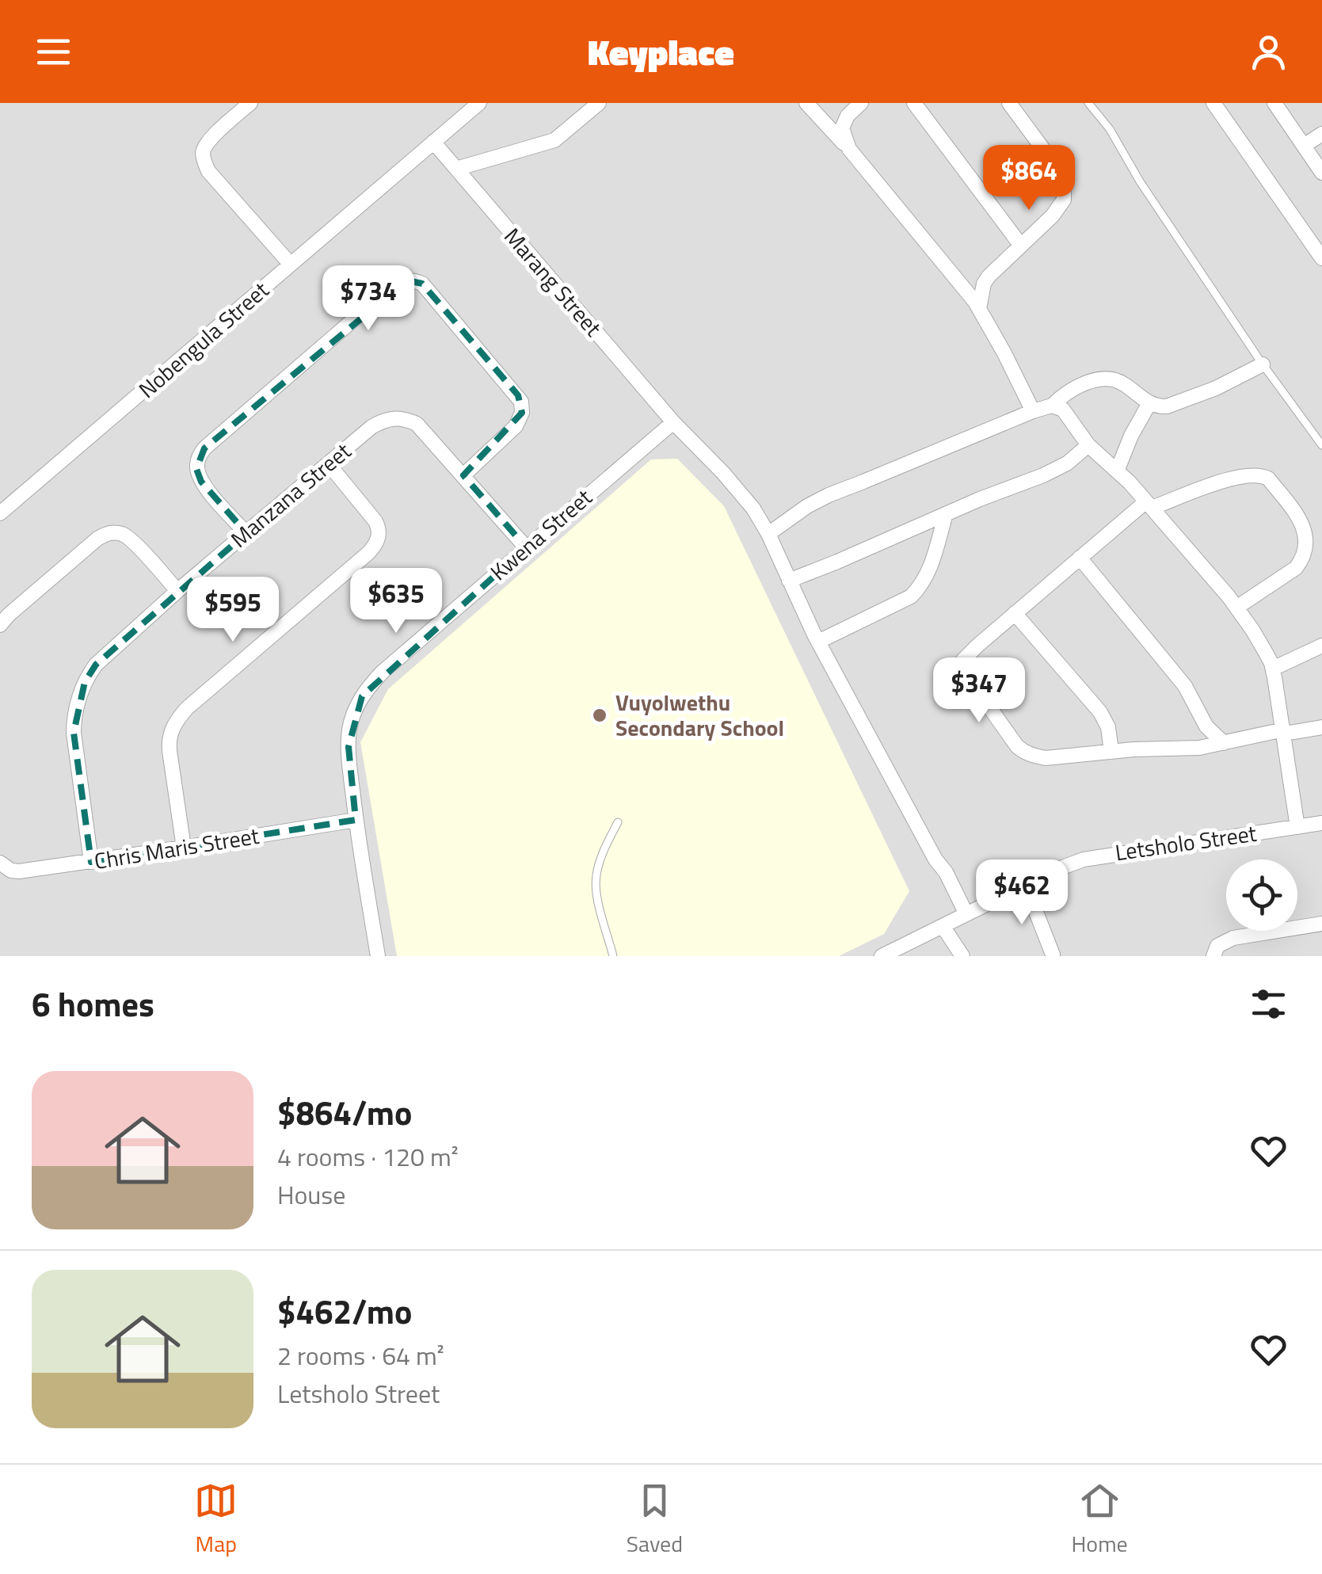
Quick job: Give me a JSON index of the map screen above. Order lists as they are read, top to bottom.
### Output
{
  "streets": {
    "street": [
      "Marang Street",
      "Nobengula Street",
      "Manzana Street",
      "Kwena Street",
      "Letsholo Street",
      "Chris Maris Street"
    ]
  },
  "crossings": [
    ["Marang Street", "Nobengula Street"],
    ["Marang Street", "Kwena Street"],
    ["Marang Street", "Letsholo Street"],
    ["Manzana Street", "Kwena Street"],
    ["Manzana Street", "Chris Maris Street"],
    ["Kwena Street", "Chris Maris Street"]
  ],
  "places": ["Vuyolwethu Secondary School"],
  "page": {
    "header": "Keyplace",
    "price": [
      "$864",
      "$734",
      "$635",
      "$595",
      "$347",
      "$462"
    ],
    "heading": "6 homes",
    "list": [
      {
        "name": "$864/mo",
        "note": "4 rooms · 120 m² · House"
      },
      {
        "name": "$462/mo",
        "note": "2 rooms · 64 m² · Letsholo Street"
      }
    ],
    "tabs": ["Map", "Saved", "Home"]
  }
}
